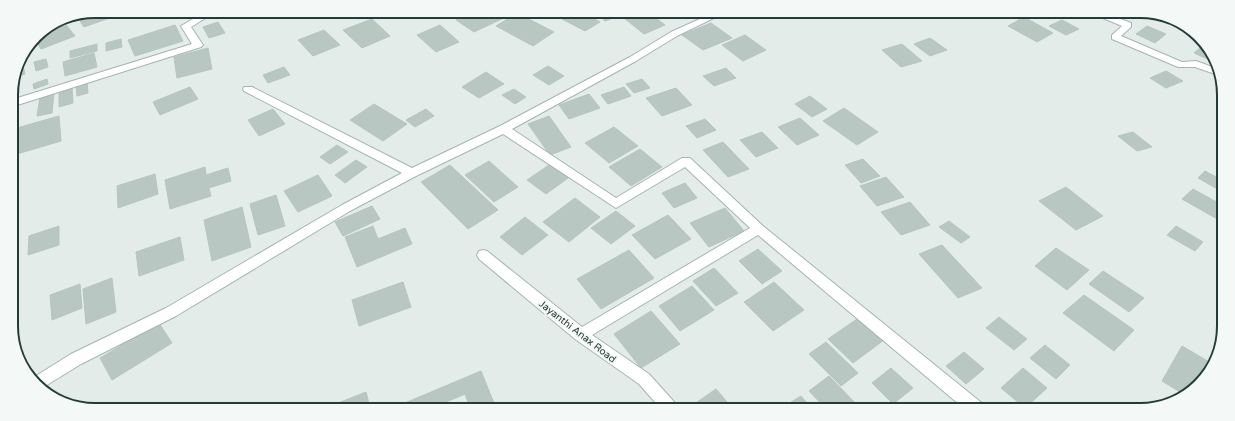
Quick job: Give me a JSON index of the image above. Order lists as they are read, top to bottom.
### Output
{
  "streets": {
    "street": ["Jayanthi Anax Road"]
  }
}
